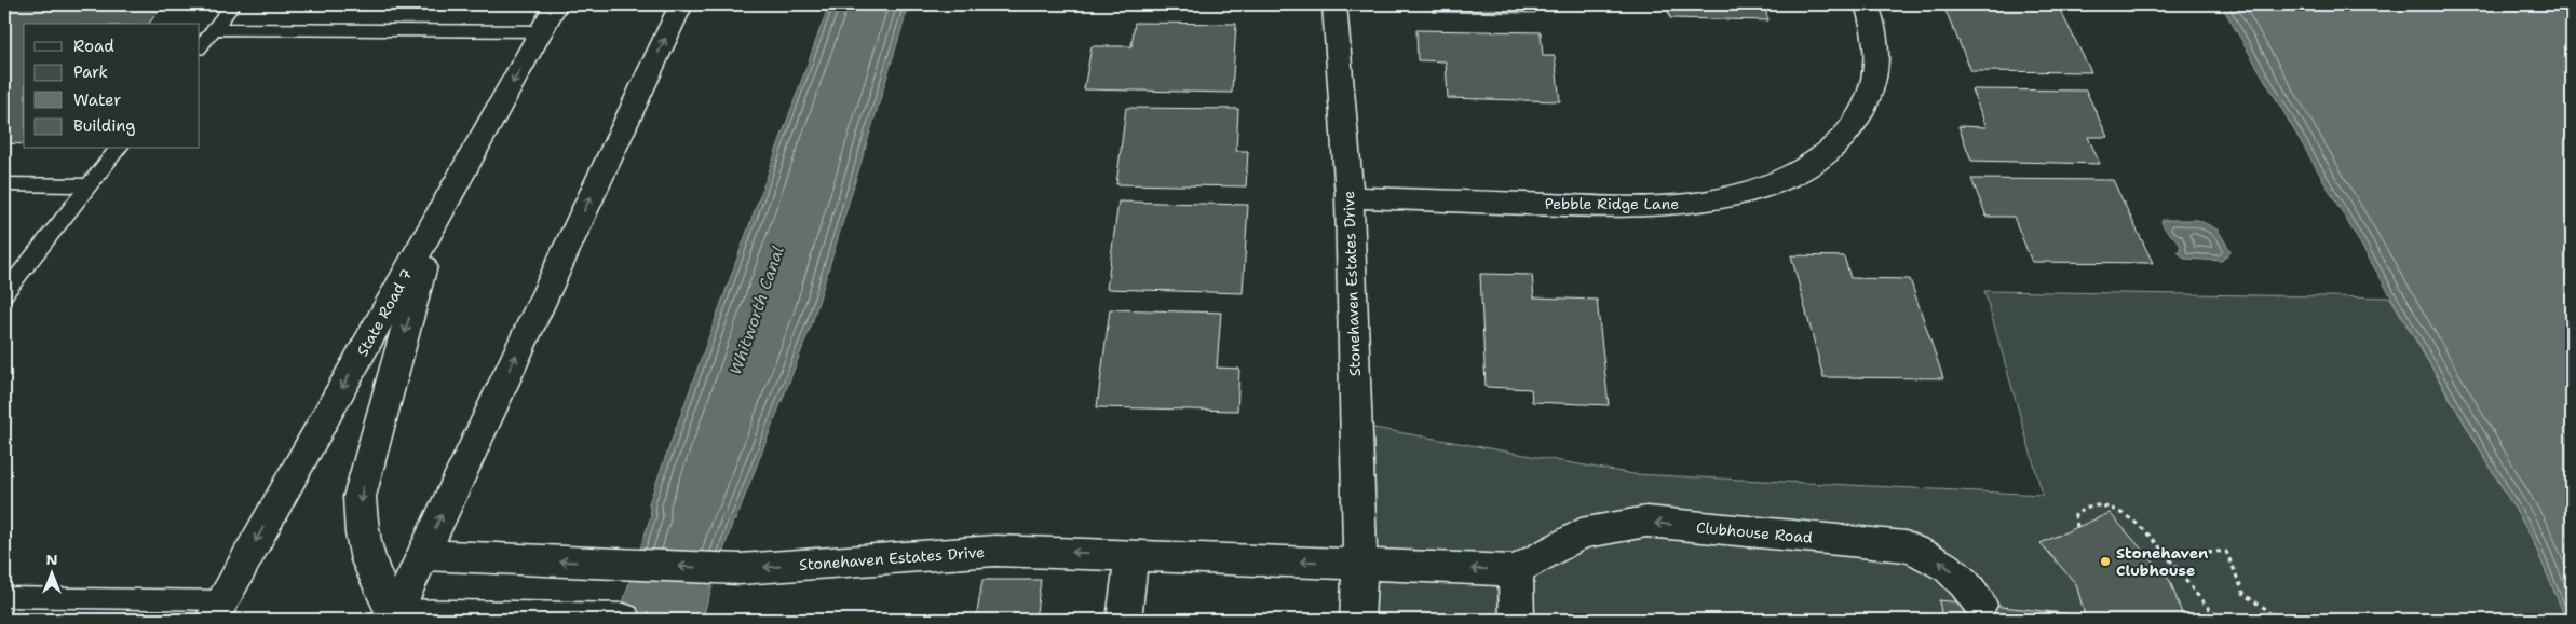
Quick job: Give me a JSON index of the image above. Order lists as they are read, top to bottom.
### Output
{
  "streets": {
    "street": [
      "Pebble Ridge Lane",
      "Stonehaven Estates Drive",
      "State Road 7",
      "Clubhouse Road"
    ]
  },
  "crossings": [
    ["Pebble Ridge Lane", "Stonehaven Estates Drive"]
  ],
  "one_way": ["Stonehaven Estates Drive", "Clubhouse Road"],
  "water": ["Whitworth Canal"],
  "places": ["Stonehaven Clubhouse"],
  "legend": [
    "Road",
    "Park",
    "Water",
    "Building"
  ],
  "north": "top"
}
